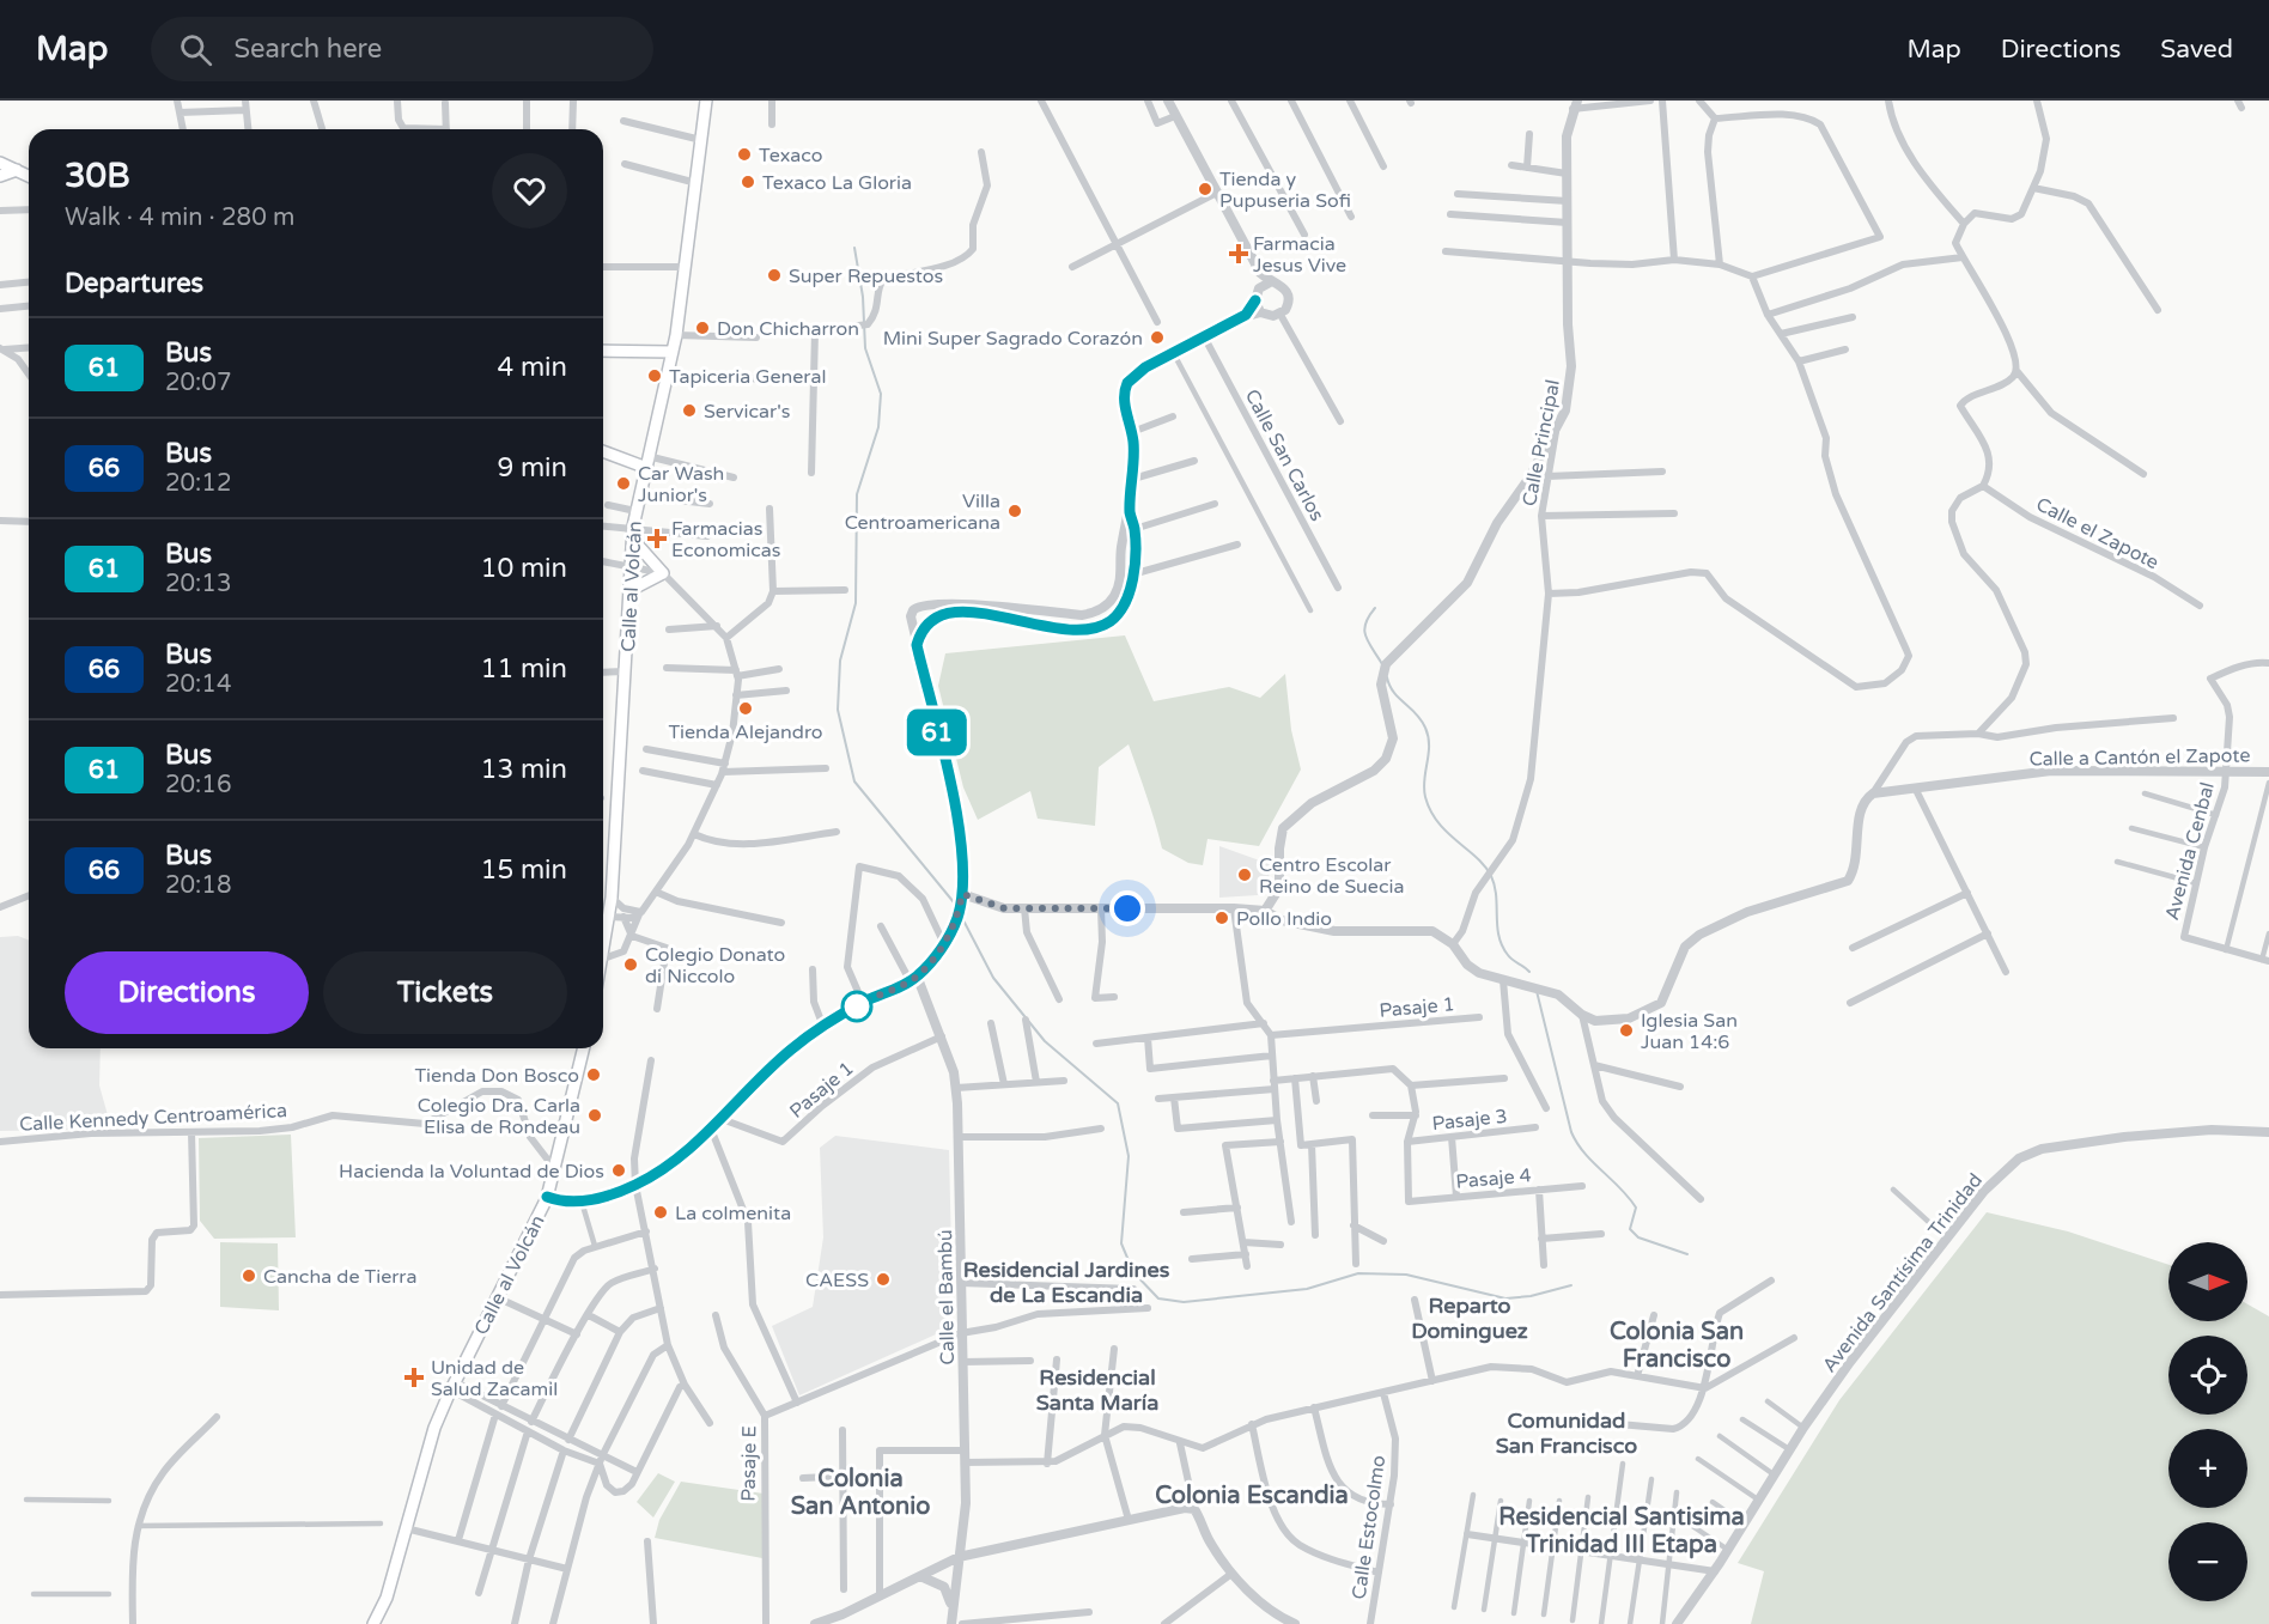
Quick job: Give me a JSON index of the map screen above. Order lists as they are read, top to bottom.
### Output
{
  "streets": {
    "main road": ["Calle al Volcán"],
    "street": [
      "Calle Principal",
      "Calle San Carlos",
      "Calle el Zapote",
      "Calle a Cantón el Zapote",
      "Avenida Cenbal",
      "Pasaje 1",
      "Calle Kennedy Centroamérica",
      "Pasaje 3",
      "Pasaje 4",
      "Avenida Santísima Trinidad",
      "Calle el Bambú",
      "Pasaje E",
      "Calle Estocolmo"
    ]
  },
  "crossings": [
    ["Calle al Volcán", "Calle Kennedy Centroamérica"],
    ["Calle a Cantón el Zapote", "Avenida Cenbal"],
    ["Pasaje 1", "Calle el Bambú"],
    ["Pasaje 3", "Pasaje 4"]
  ],
  "districts": [
    "Residencial Jardines de La Escandia",
    "Reparto Dominguez",
    "Colonia San Francisco",
    "Residencial Santa María",
    "Comunidad San Francisco",
    "Colonia San Antonio",
    "Colonia Escandia",
    "Residencial Santisima Trinidad III Etapa"
  ],
  "places": {
    "other": [
      "Texaco",
      "Texaco La Gloria",
      "Tienda y Pupuseria Sofi",
      "Super Repuestos",
      "Don Chicharron",
      "Mini Super Sagrado Corazón",
      "Tapiceria General",
      "Servicar's",
      "Car Wash Junior's",
      "Villa Centroamericana",
      "Tienda Alejandro",
      "Centro Escolar Reino de Suecia",
      "Pollo Indio",
      "Colegio Donato di Niccolo",
      "Iglesia San Juan 14:6",
      "Tienda Don Bosco",
      "Colegio Dra. Carla Elisa de Rondeau",
      "Hacienda la Voluntad de Dios",
      "La colmenita",
      "Cancha de Tierra",
      "CAESS"
    ],
    "health": ["Farmacia Jesus Vive", "Farmacias Economicas", "Unidad de Salud Zacamil"]
  },
  "lines": ["bus line 61"],
  "north": "right",
  "page": {
    "header": "Map",
    "search": "Search here",
    "nav": ["Map", "Directions", "Saved"],
    "on_map": "61",
    "heading": [
      ["30B", "Walk · 4 min · 280 m"],
      "Departures"
    ],
    "list": [
      {
        "mark": "61",
        "name": "Bus",
        "note": "20:07",
        "value": "4 min"
      },
      {
        "mark": "66",
        "name": "Bus",
        "note": "20:12",
        "value": "9 min"
      },
      {
        "mark": "61",
        "name": "Bus",
        "note": "20:13",
        "value": "10 min"
      },
      {
        "mark": "66",
        "name": "Bus",
        "note": "20:14",
        "value": "11 min"
      },
      {
        "mark": "61",
        "name": "Bus",
        "note": "20:16",
        "value": "13 min"
      },
      {
        "mark": "66",
        "name": "Bus",
        "note": "20:18",
        "value": "15 min"
      }
    ],
    "buttons": ["Directions", "Tickets"],
    "map_buttons": ["+", "−"]
  }
}
